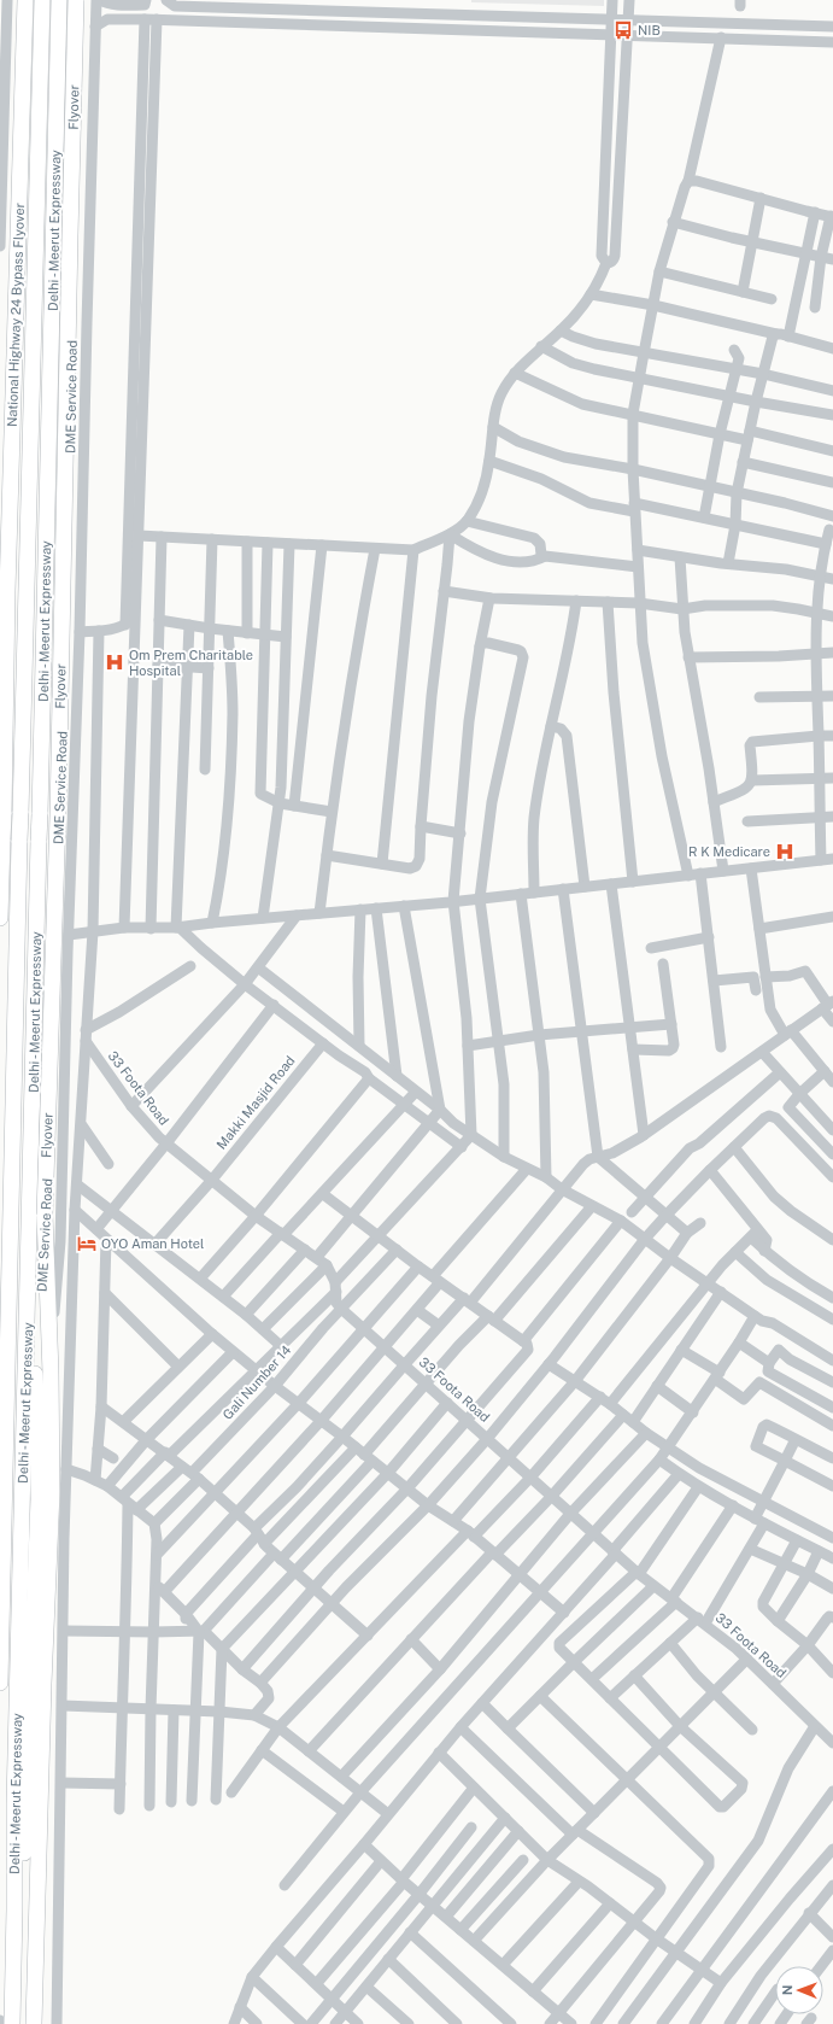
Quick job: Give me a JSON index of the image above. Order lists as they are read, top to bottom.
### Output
{
  "streets": {
    "highway": ["Flyover", "Delhi - Meerut Expressway", "National Highway 24 Bypass Flyover"],
    "street": [
      "DME Service Road",
      "33 Foota Road",
      "Makki Masjid Road",
      "Gali Number 14"
    ]
  },
  "crossings": [
    ["Flyover", "DME Service Road"],
    ["33 Foota Road", "Makki Masjid Road"],
    ["33 Foota Road", "Gali Number 14"]
  ],
  "places": {
    "bus stop": ["NIB"],
    "hospital": ["Om Prem Charitable Hospital", "R K Medicare"],
    "hotel": ["OYO Aman Hotel"]
  },
  "north": "left"
}
